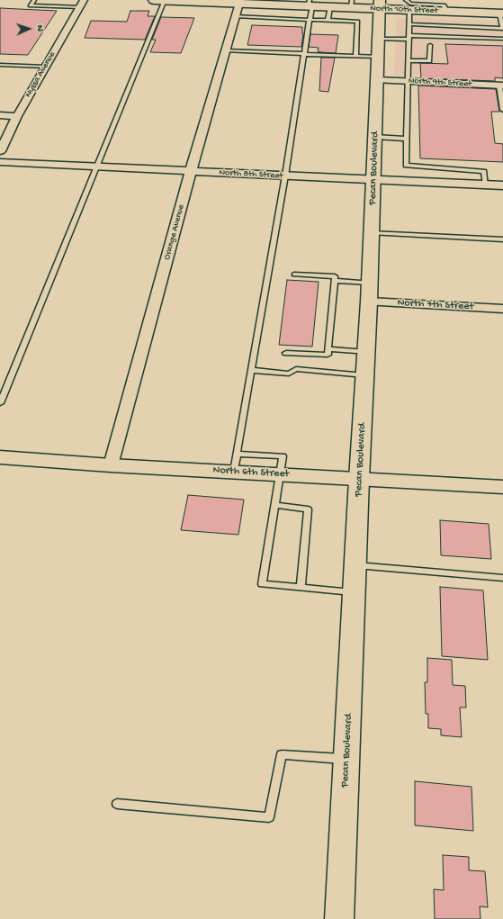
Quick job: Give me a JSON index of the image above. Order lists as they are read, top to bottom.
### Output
{
  "streets": {
    "main road": ["North 10th Street", "Pecan Boulevard"],
    "street": [
      "Nyssa Avenue",
      "North 9th Street",
      "North 8th Street",
      "Orange Avenue",
      "North 7th Street",
      "North 6th Street"
    ]
  },
  "crossings": [
    ["North 10th Street", "Pecan Boulevard"],
    ["North 10th Street", "Orange Avenue"],
    ["North 9th Street", "Pecan Boulevard"],
    ["Pecan Boulevard", "North 8th Street"],
    ["Pecan Boulevard", "North 7th Street"],
    ["Pecan Boulevard", "North 6th Street"],
    ["North 8th Street", "Orange Avenue"],
    ["Orange Avenue", "North 6th Street"]
  ],
  "north": "right"
}
